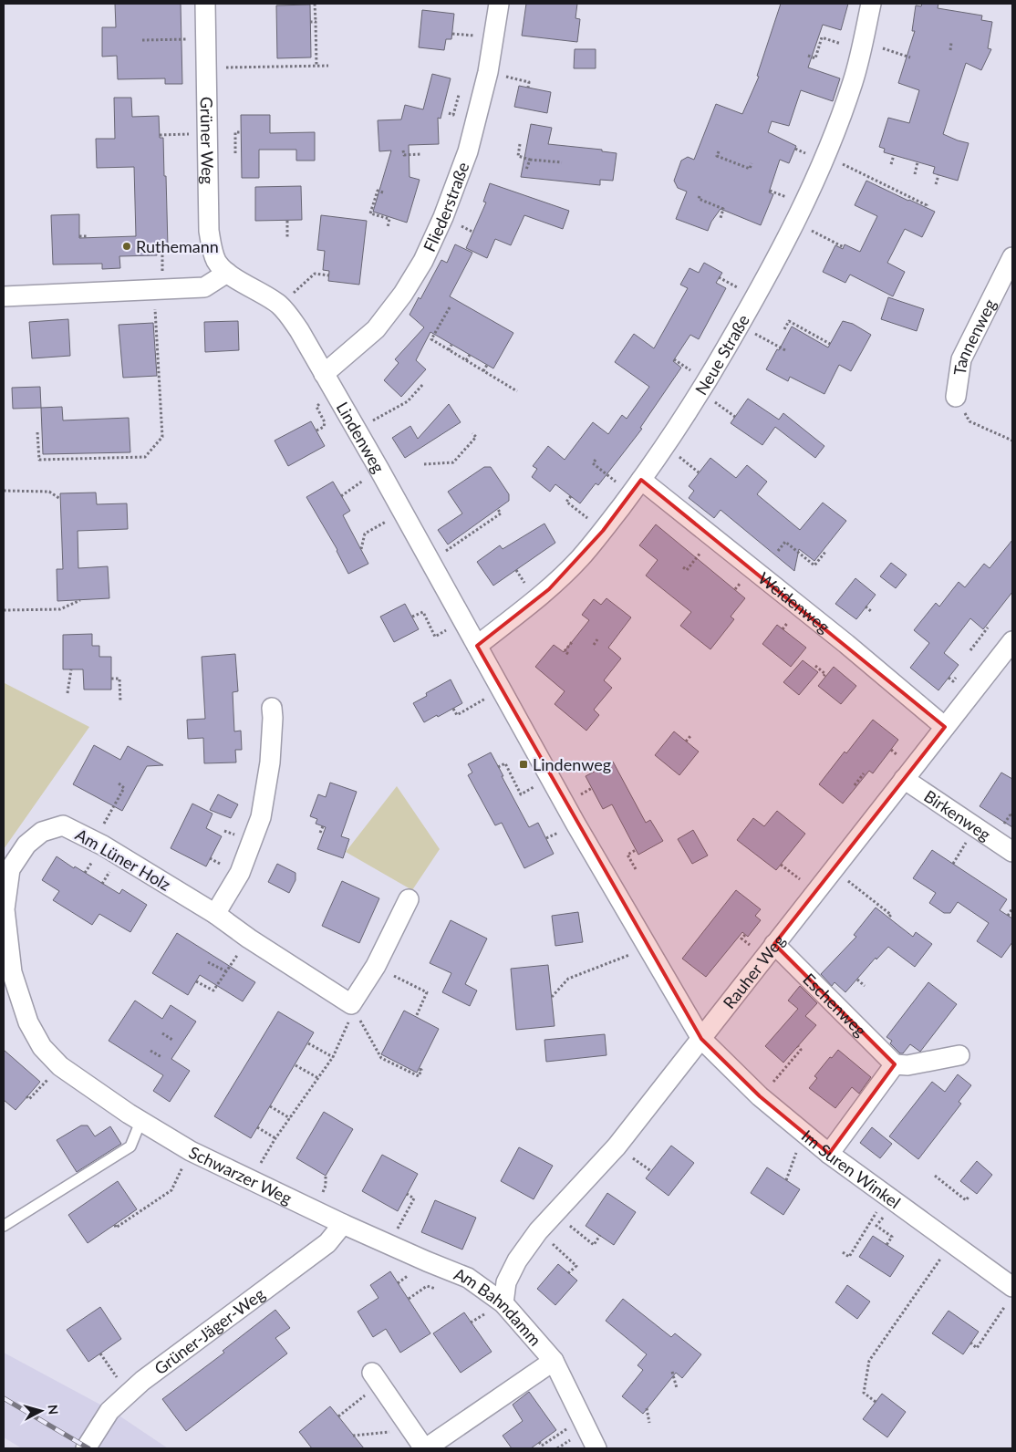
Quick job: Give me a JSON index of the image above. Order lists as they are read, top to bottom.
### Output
{
  "streets": {
    "street": [
      "Grüner Weg",
      "Fliederstraße",
      "Tannenweg",
      "Neue Straße",
      "Lindenweg",
      "Weidenweg",
      "Birkenweg",
      "Am Lüner Holz",
      "Rauher Weg",
      "Eschenweg",
      "Im Suren Winkel",
      "Schwarzer Weg",
      "Am Bahndamm",
      "Grüner-Jäger-Weg"
    ]
  },
  "crossings": [
    ["Grüner Weg", "Lindenweg"],
    ["Fliederstraße", "Lindenweg"],
    ["Neue Straße", "Lindenweg"],
    ["Neue Straße", "Weidenweg"],
    ["Lindenweg", "Rauher Weg"],
    ["Lindenweg", "Im Suren Winkel"],
    ["Weidenweg", "Rauher Weg"],
    ["Birkenweg", "Rauher Weg"],
    ["Am Lüner Holz", "Schwarzer Weg"],
    ["Rauher Weg", "Eschenweg"],
    ["Rauher Weg", "Im Suren Winkel"],
    ["Rauher Weg", "Am Bahndamm"],
    ["Schwarzer Weg", "Am Bahndamm"],
    ["Schwarzer Weg", "Grüner-Jäger-Weg"],
    ["Am Bahndamm", "Grüner-Jäger-Weg"]
  ],
  "places": {
    "other": ["Ruthemann"],
    "transit": ["Lindenweg"]
  },
  "north": "right"
}
